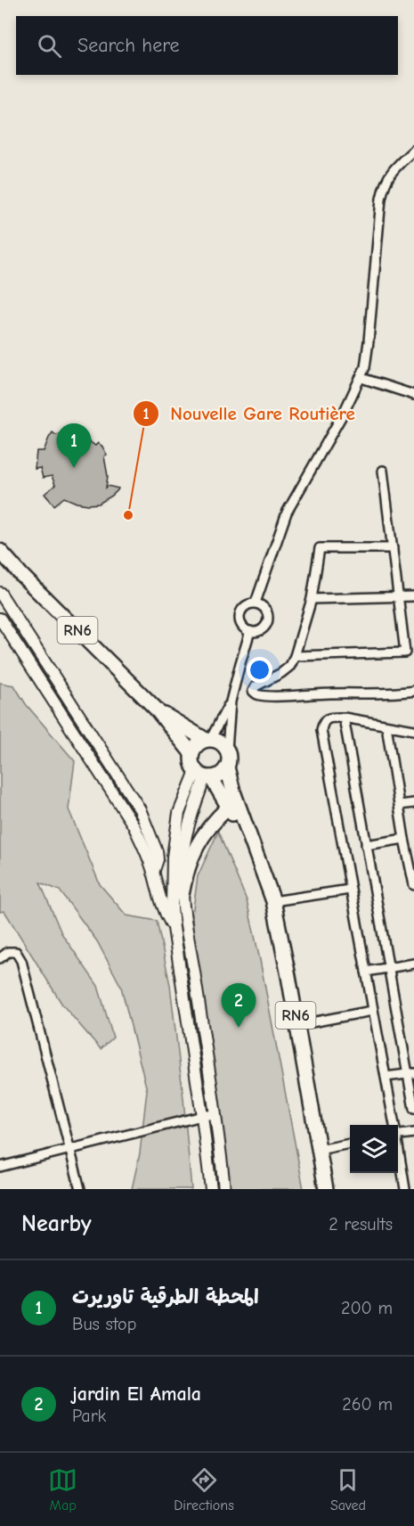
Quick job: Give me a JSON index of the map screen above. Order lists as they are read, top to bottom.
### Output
{
  "streets": {
    "main road": ["RN6"]
  },
  "places": ["Nouvelle Gare Routière"],
  "page": {
    "search": "Search here",
    "pins": ["1", "2"],
    "heading": ["Nearby", "2 results"],
    "list": [
      {
        "mark": "1",
        "name": "المحطة الطرقية تاوريرت",
        "note": "Bus stop",
        "value": "200 m"
      },
      {
        "mark": "2",
        "name": "jardin El Amala",
        "note": "Park",
        "value": "260 m"
      }
    ],
    "nav": ["Map", "Directions", "Saved"]
  }
}
